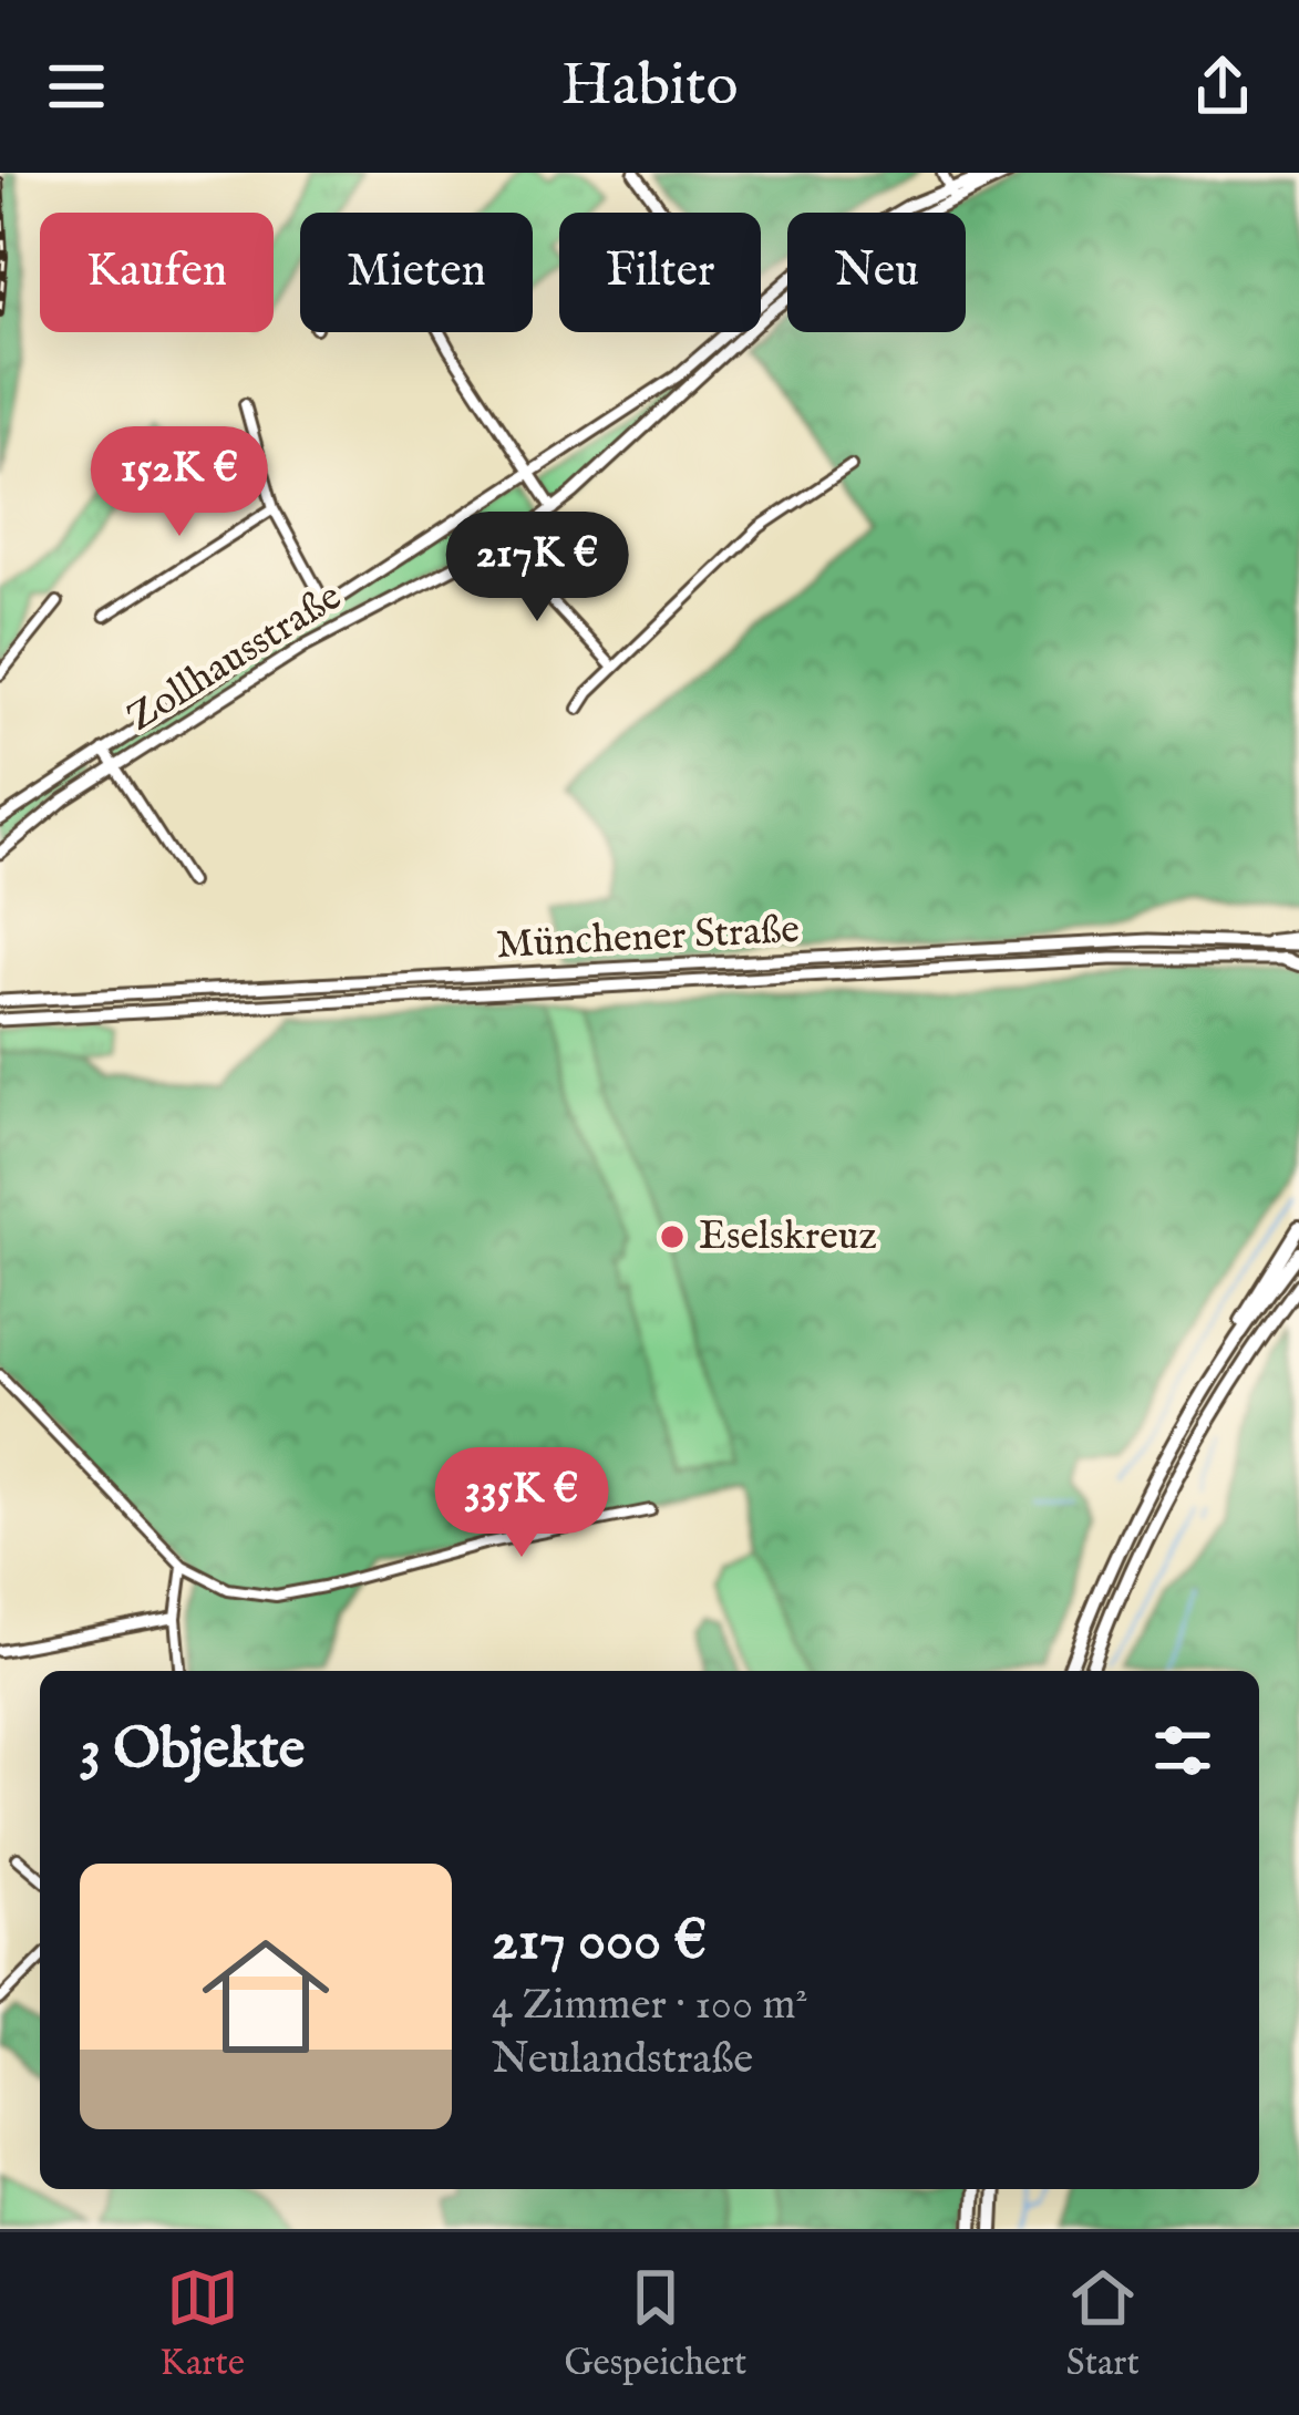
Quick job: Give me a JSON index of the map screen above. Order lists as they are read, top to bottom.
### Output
{
  "streets": {
    "main road": ["Zollhausstraße", "Münchener Straße"]
  },
  "places": ["Eselskreuz"],
  "page": {
    "header": "Habito",
    "chip": [
      "Kaufen",
      "Mieten",
      "Filter",
      "Neu"
    ],
    "price": ["152K €", "217K €", "335K €"],
    "heading": "3 Objekte",
    "list": [
      {
        "name": "217 000 €",
        "note": "4 Zimmer · 100 m² · Neulandstraße"
      }
    ],
    "tabs": ["Karte", "Gespeichert", "Start"]
  }
}
